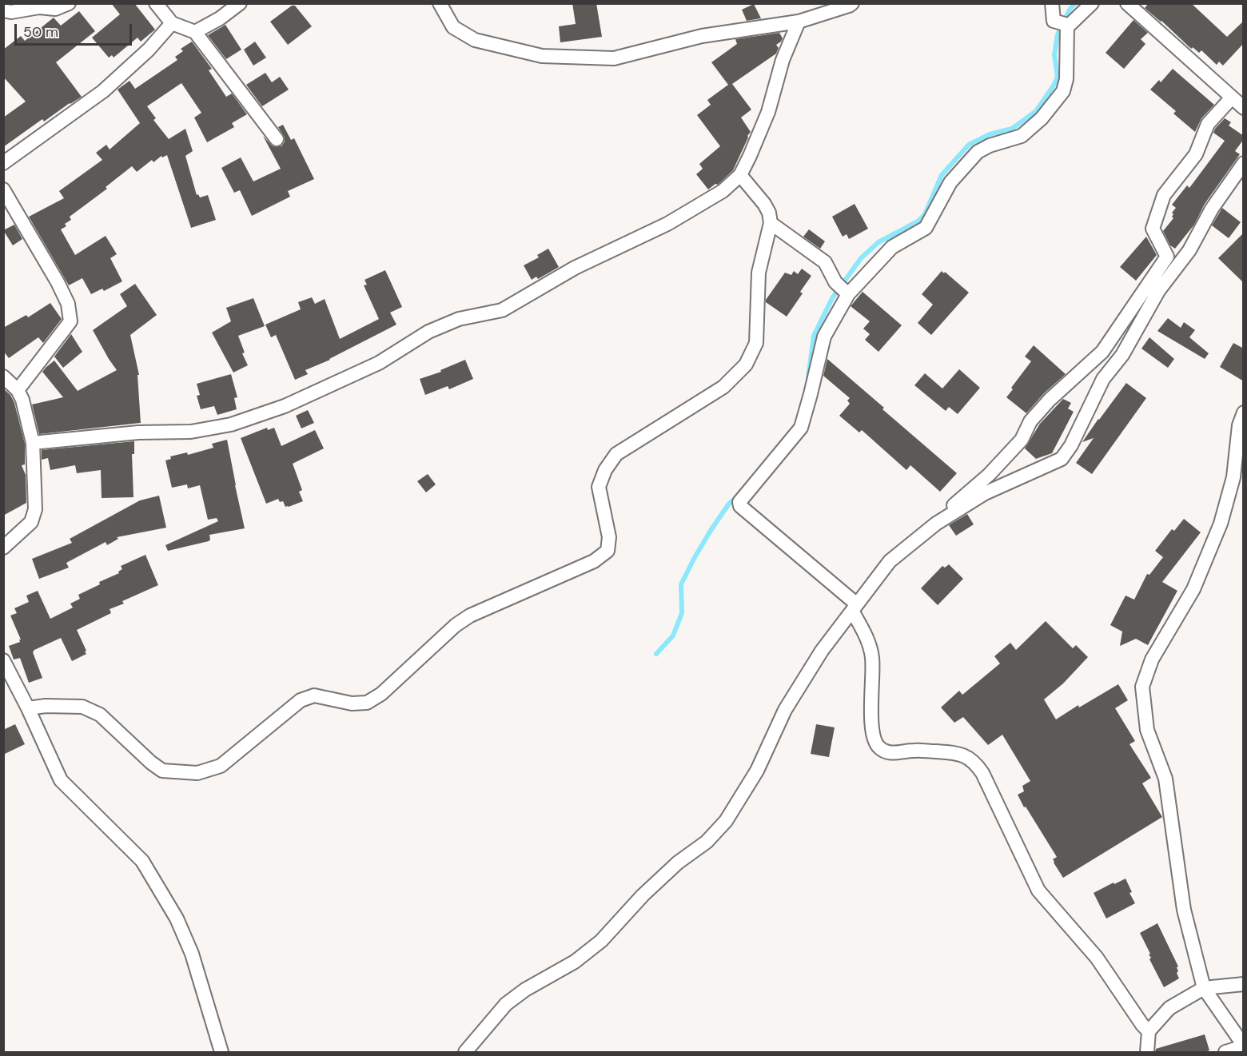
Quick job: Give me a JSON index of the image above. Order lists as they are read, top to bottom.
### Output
{
  "scale_bar": "50 m"
}
